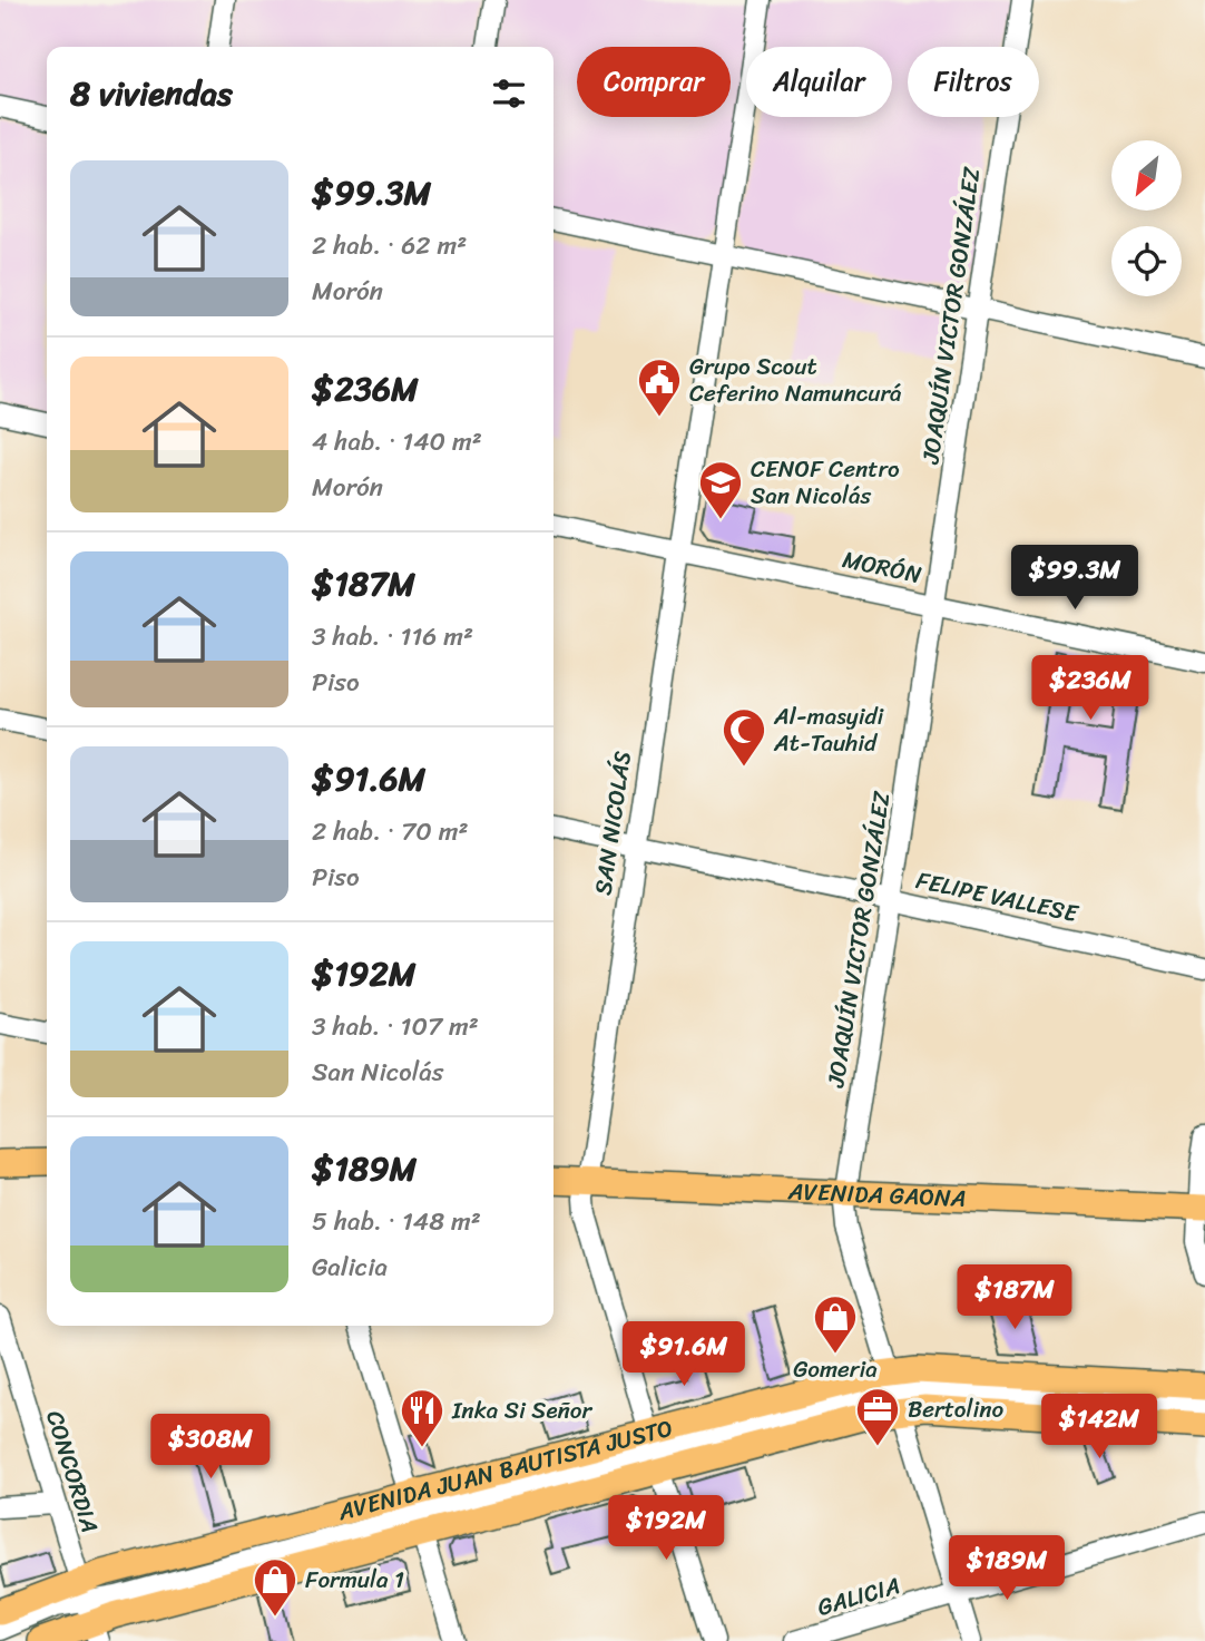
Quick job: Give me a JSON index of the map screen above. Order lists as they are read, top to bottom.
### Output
{
  "streets": {
    "main road": ["AVENIDA GAONA", "AVENIDA JUAN BAUTISTA JUSTO"],
    "street": [
      "JOAQUÍN VICTOR GONZÁLEZ",
      "MORÓN",
      "SAN NICOLÁS",
      "FELIPE VALLESE",
      "CONCORDIA",
      "GALICIA"
    ]
  },
  "crossings": [
    ["JOAQUÍN VICTOR GONZÁLEZ", "MORÓN"],
    ["JOAQUÍN VICTOR GONZÁLEZ", "FELIPE VALLESE"],
    ["JOAQUÍN VICTOR GONZÁLEZ", "AVENIDA GAONA"],
    ["JOAQUÍN VICTOR GONZÁLEZ", "AVENIDA JUAN BAUTISTA JUSTO"],
    ["JOAQUÍN VICTOR GONZÁLEZ", "GALICIA"],
    ["MORÓN", "SAN NICOLÁS"],
    ["SAN NICOLÁS", "FELIPE VALLESE"],
    ["SAN NICOLÁS", "AVENIDA GAONA"],
    ["SAN NICOLÁS", "AVENIDA JUAN BAUTISTA JUSTO"],
    ["AVENIDA JUAN BAUTISTA JUSTO", "CONCORDIA"]
  ],
  "places": {
    "public building": ["Grupo Scout Ceferino Namuncurá"],
    "school or university": ["CENOF Centro San Nicolás"],
    "mosque": ["Al-masyidi At-Tauhid"],
    "shop": ["Gomeria", "Formula 1"],
    "office": ["Bertolino"],
    "restaurant": ["Inka Si Señor"]
  },
  "north": "bottom left",
  "page": {
    "chip": ["Comprar", "Alquilar", "Filtros"],
    "heading": "8 viviendas",
    "list": [
      {
        "name": "$99.3M",
        "note": "2 hab. · 62 m² · Morón"
      },
      {
        "name": "$236M",
        "note": "4 hab. · 140 m² · Morón"
      },
      {
        "name": "$187M",
        "note": "3 hab. · 116 m² · Piso"
      },
      {
        "name": "$91.6M",
        "note": "2 hab. · 70 m² · Piso"
      },
      {
        "name": "$192M",
        "note": "3 hab. · 107 m² · San Nicolás"
      },
      {
        "name": "$189M",
        "note": "5 hab. · 148 m² · Galicia"
      }
    ],
    "price": [
      "$99.3M",
      "$236M",
      "$187M",
      "$91.6M",
      "$142M",
      "$308M",
      "$192M",
      "$189M"
    ]
  }
}
